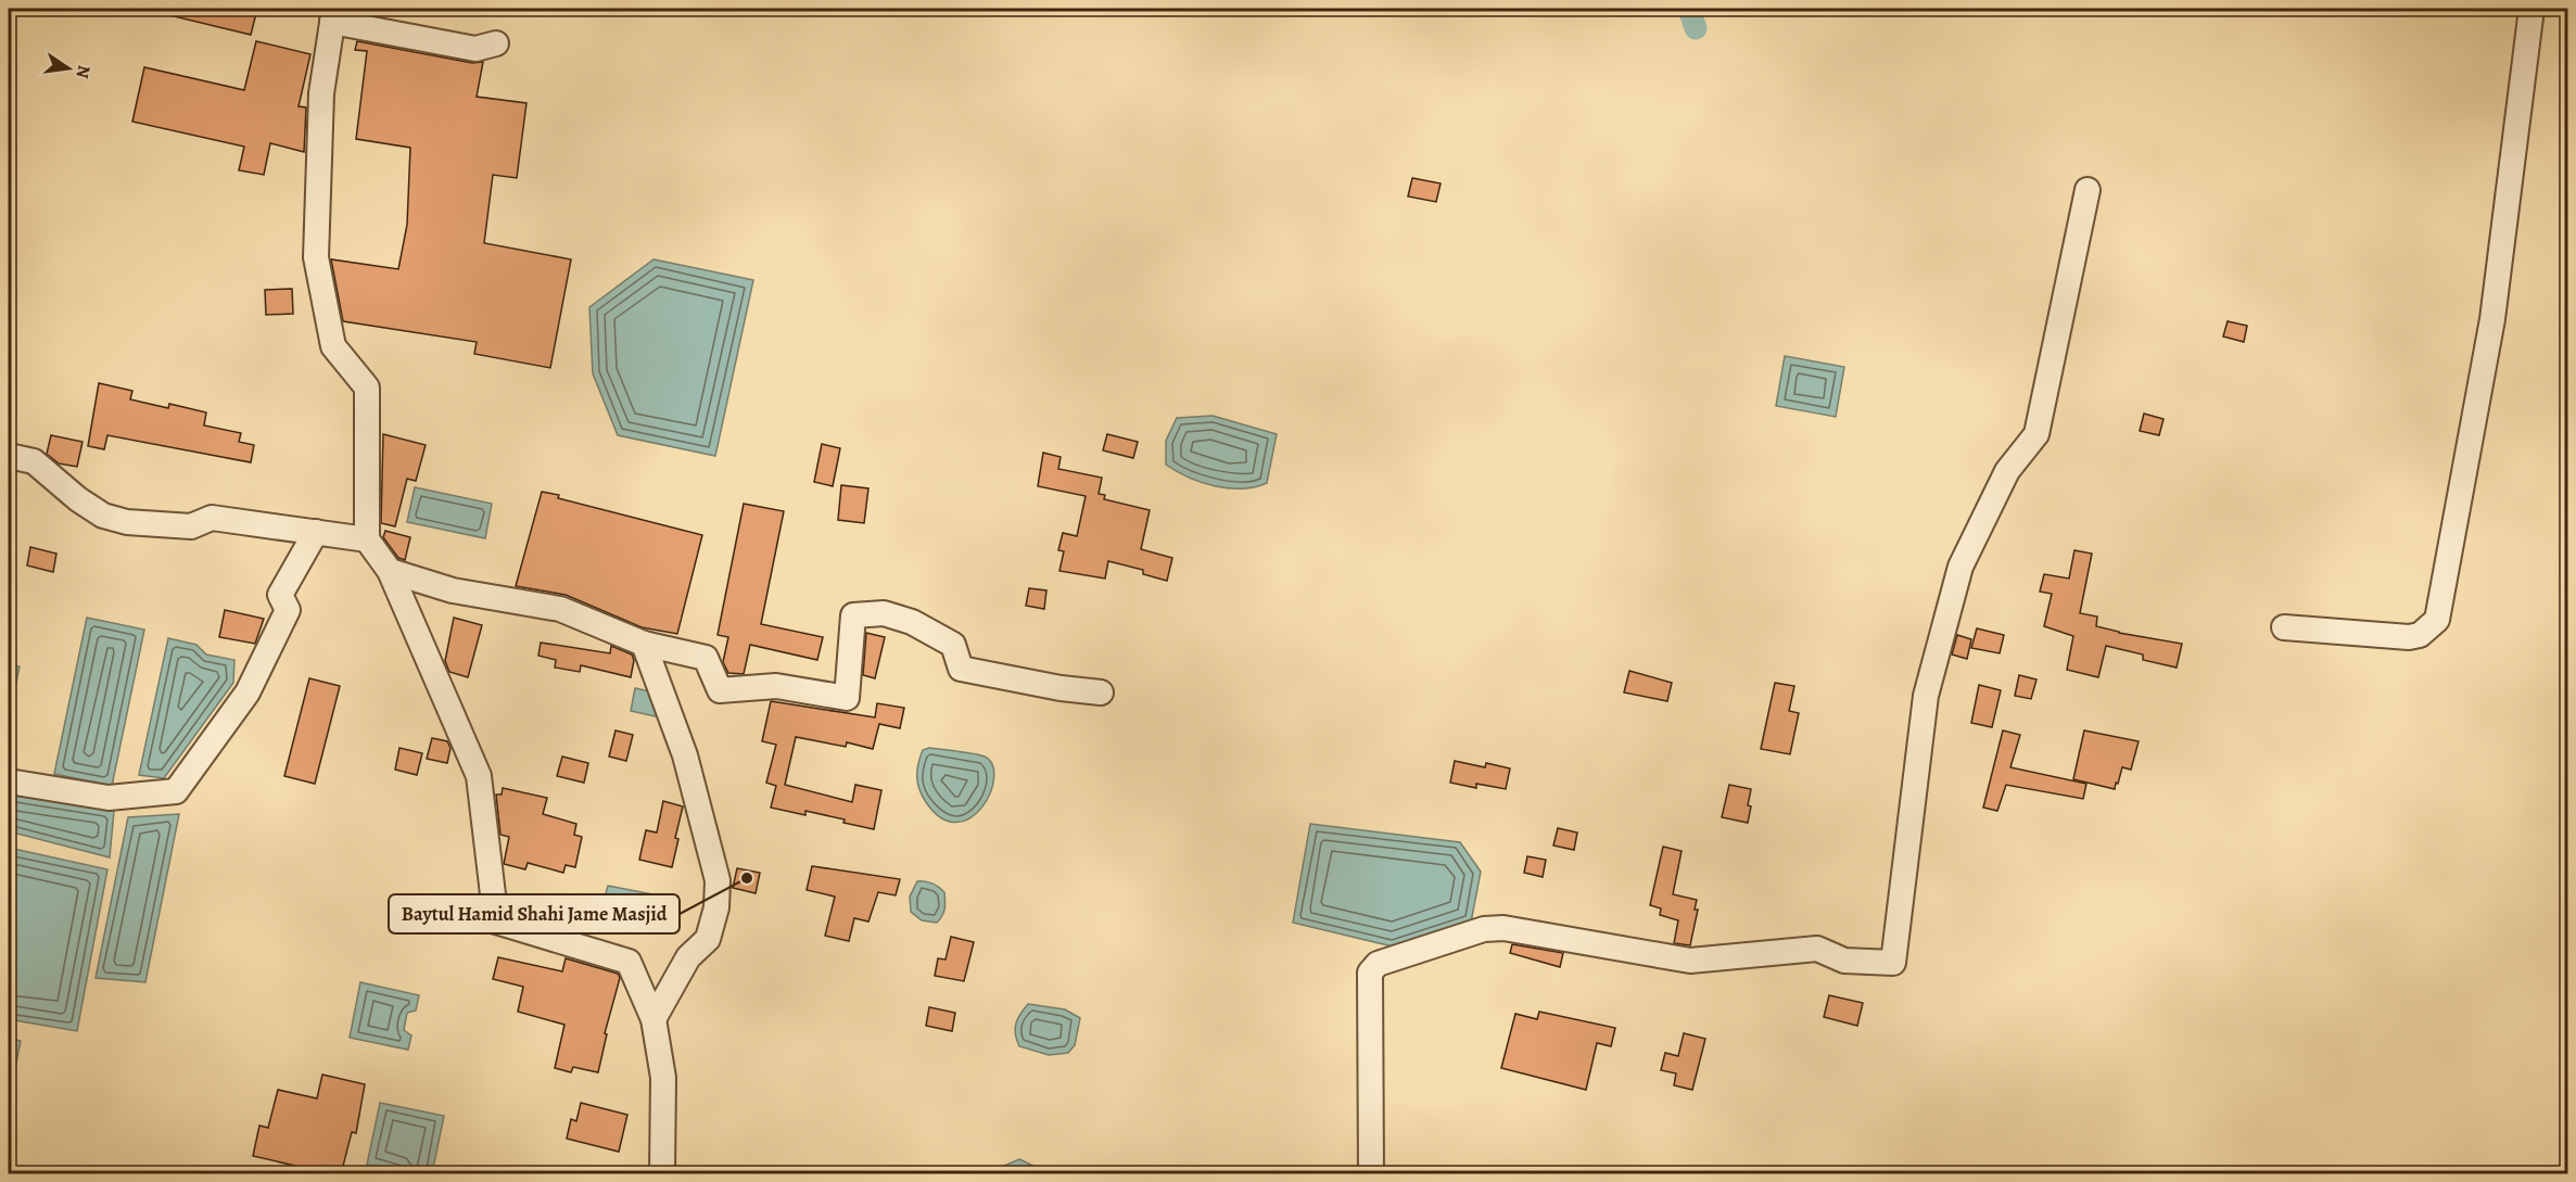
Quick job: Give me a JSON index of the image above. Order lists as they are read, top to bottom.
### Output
{
  "places": ["Baytul Hamid Shahi Jame Masjid"],
  "north": "right"
}
